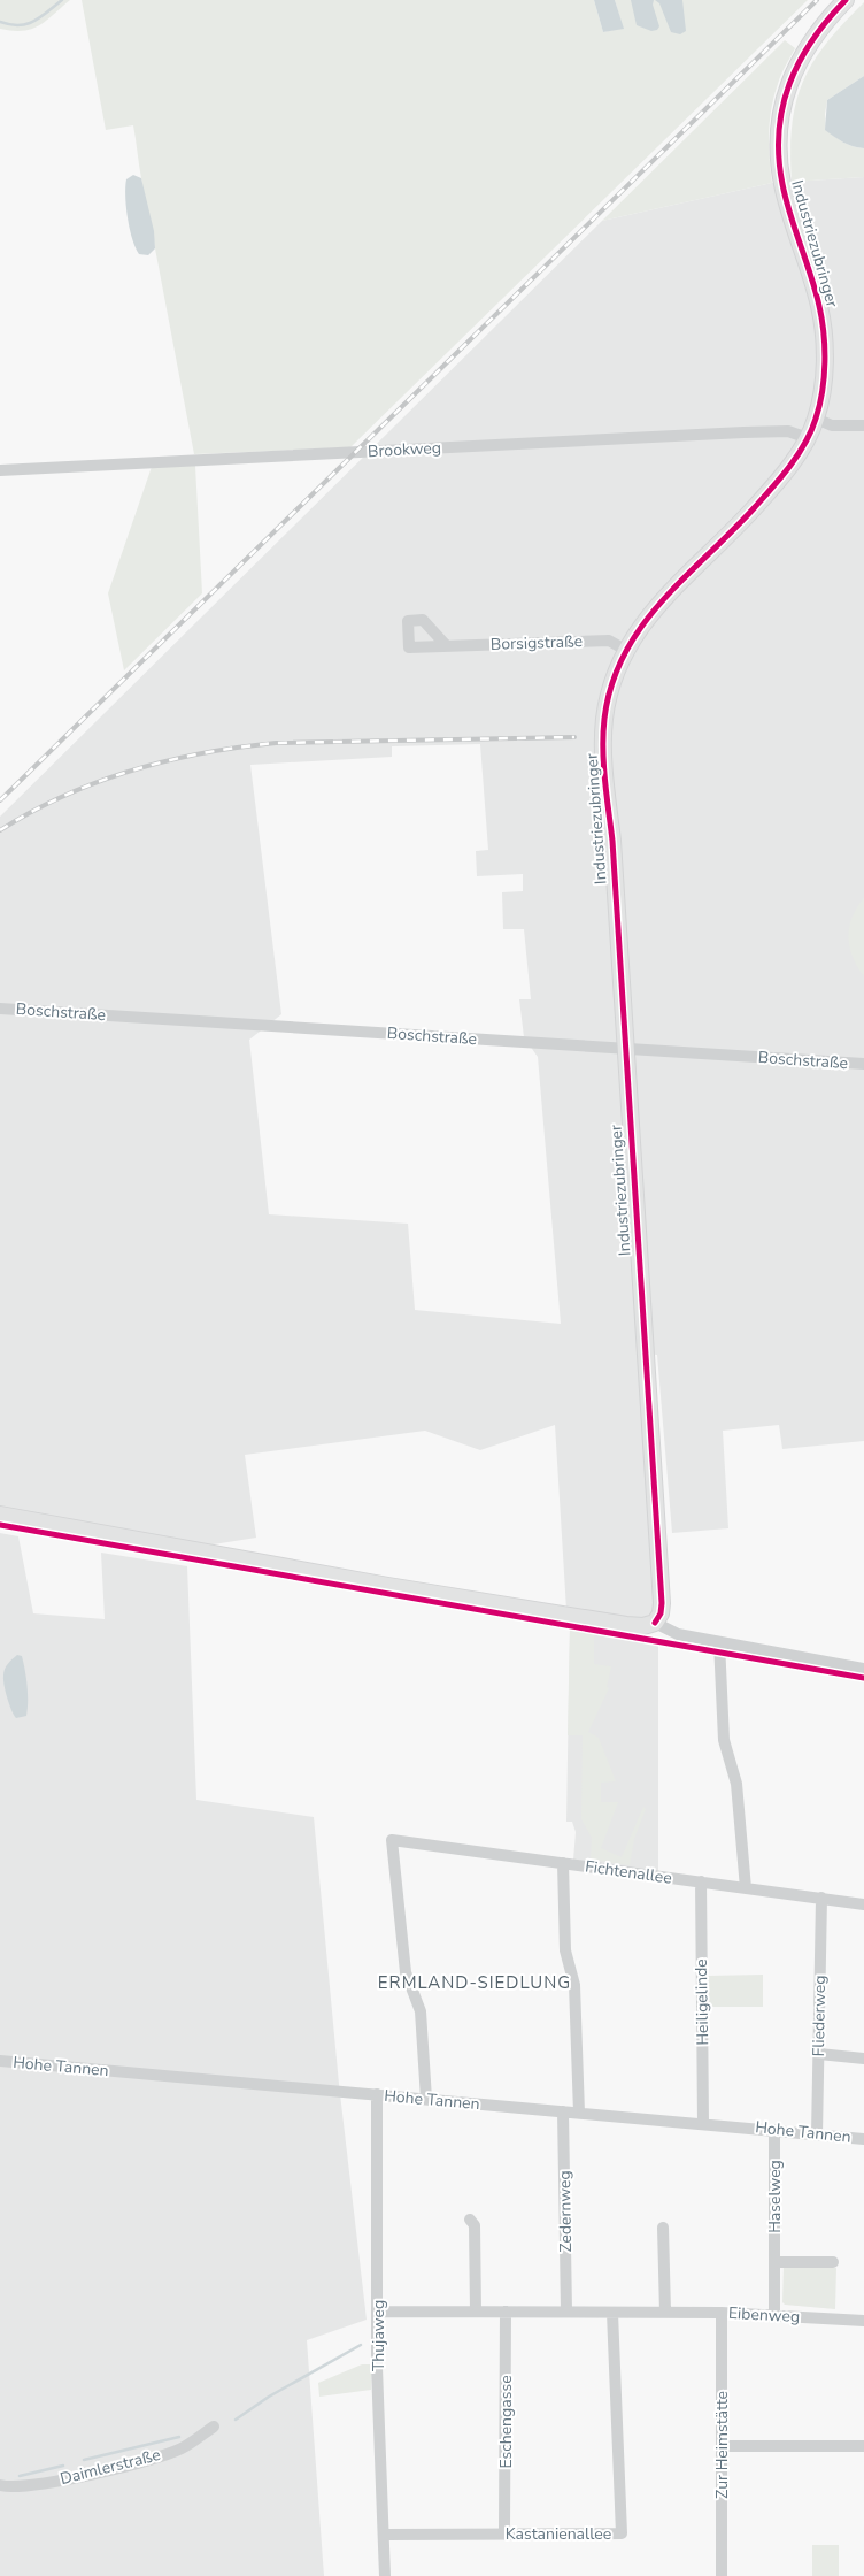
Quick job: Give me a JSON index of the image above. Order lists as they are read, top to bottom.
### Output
{
  "streets": {
    "street": [
      "Industriezubringer",
      "Brookweg",
      "Borsigstraße",
      "Boschstraße",
      "Fichtenallee",
      "Heiligelinde",
      "Fliederweg",
      "Hohe Tannen",
      "Haselweg",
      "Zedernweg",
      "Eibenweg",
      "Thujaweg",
      "Eschengasse",
      "Zur Heimstätte",
      "Daimlerstraße",
      "Kastanienallee"
    ]
  },
  "crossings": [
    ["Industriezubringer", "Brookweg"],
    ["Industriezubringer", "Borsigstraße"],
    ["Industriezubringer", "Boschstraße"],
    ["Fichtenallee", "Heiligelinde"],
    ["Fichtenallee", "Fliederweg"],
    ["Fichtenallee", "Hohe Tannen"],
    ["Heiligelinde", "Hohe Tannen"],
    ["Fliederweg", "Hohe Tannen"],
    ["Hohe Tannen", "Haselweg"],
    ["Hohe Tannen", "Zedernweg"],
    ["Hohe Tannen", "Thujaweg"],
    ["Haselweg", "Eibenweg"],
    ["Zedernweg", "Eibenweg"],
    ["Eibenweg", "Thujaweg"],
    ["Eibenweg", "Eschengasse"],
    ["Eibenweg", "Zur Heimstätte"],
    ["Eibenweg", "Kastanienallee"],
    ["Thujaweg", "Kastanienallee"],
    ["Eschengasse", "Kastanienallee"]
  ],
  "districts": ["ERMLAND-SIEDLUNG"]
}
